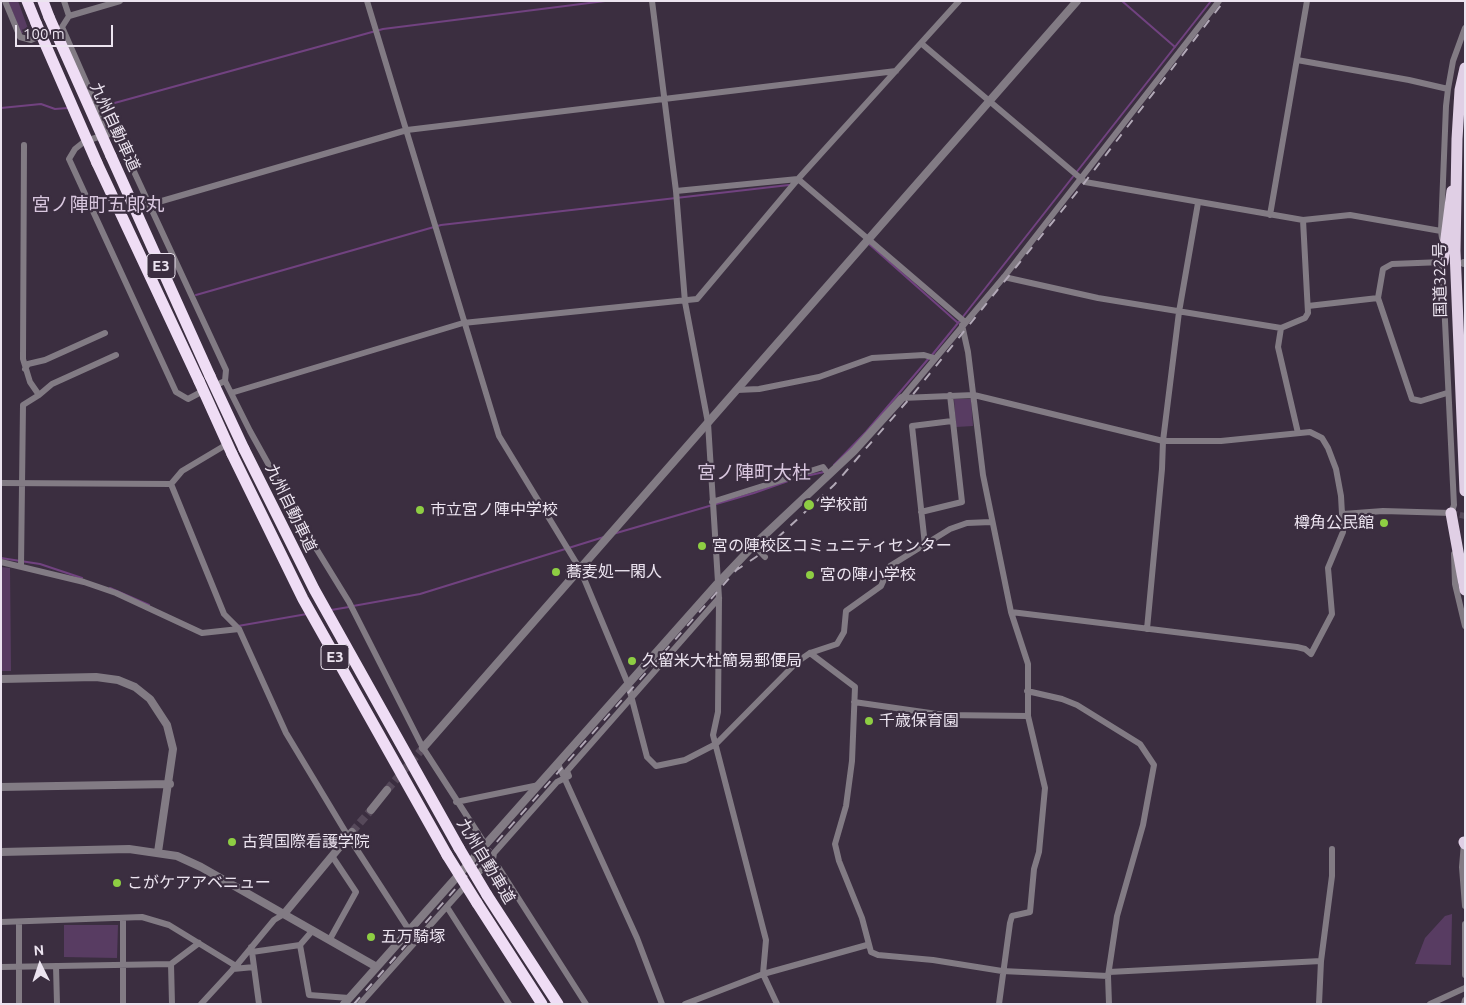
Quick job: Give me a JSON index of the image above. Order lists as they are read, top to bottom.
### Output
{
  "streets": {
    "highway": ["九州自動車道", "E3", "国道322号"]
  },
  "districts": ["宮ノ陣町五郎丸", "宮ノ陣町大杜"],
  "places": [
    "学校前",
    "市立宮ノ陣中学校",
    "樽角公民館",
    "宮の陣校区コミュニティセンター",
    "蕎麦処一閑人",
    "宮の陣小学校",
    "久留米大杜簡易郵便局",
    "千歳保育園",
    "古賀国際看護学院",
    "こがケアアベニュー",
    "五万騎塚"
  ],
  "scale_bar": "100 m",
  "north": "top"
}
